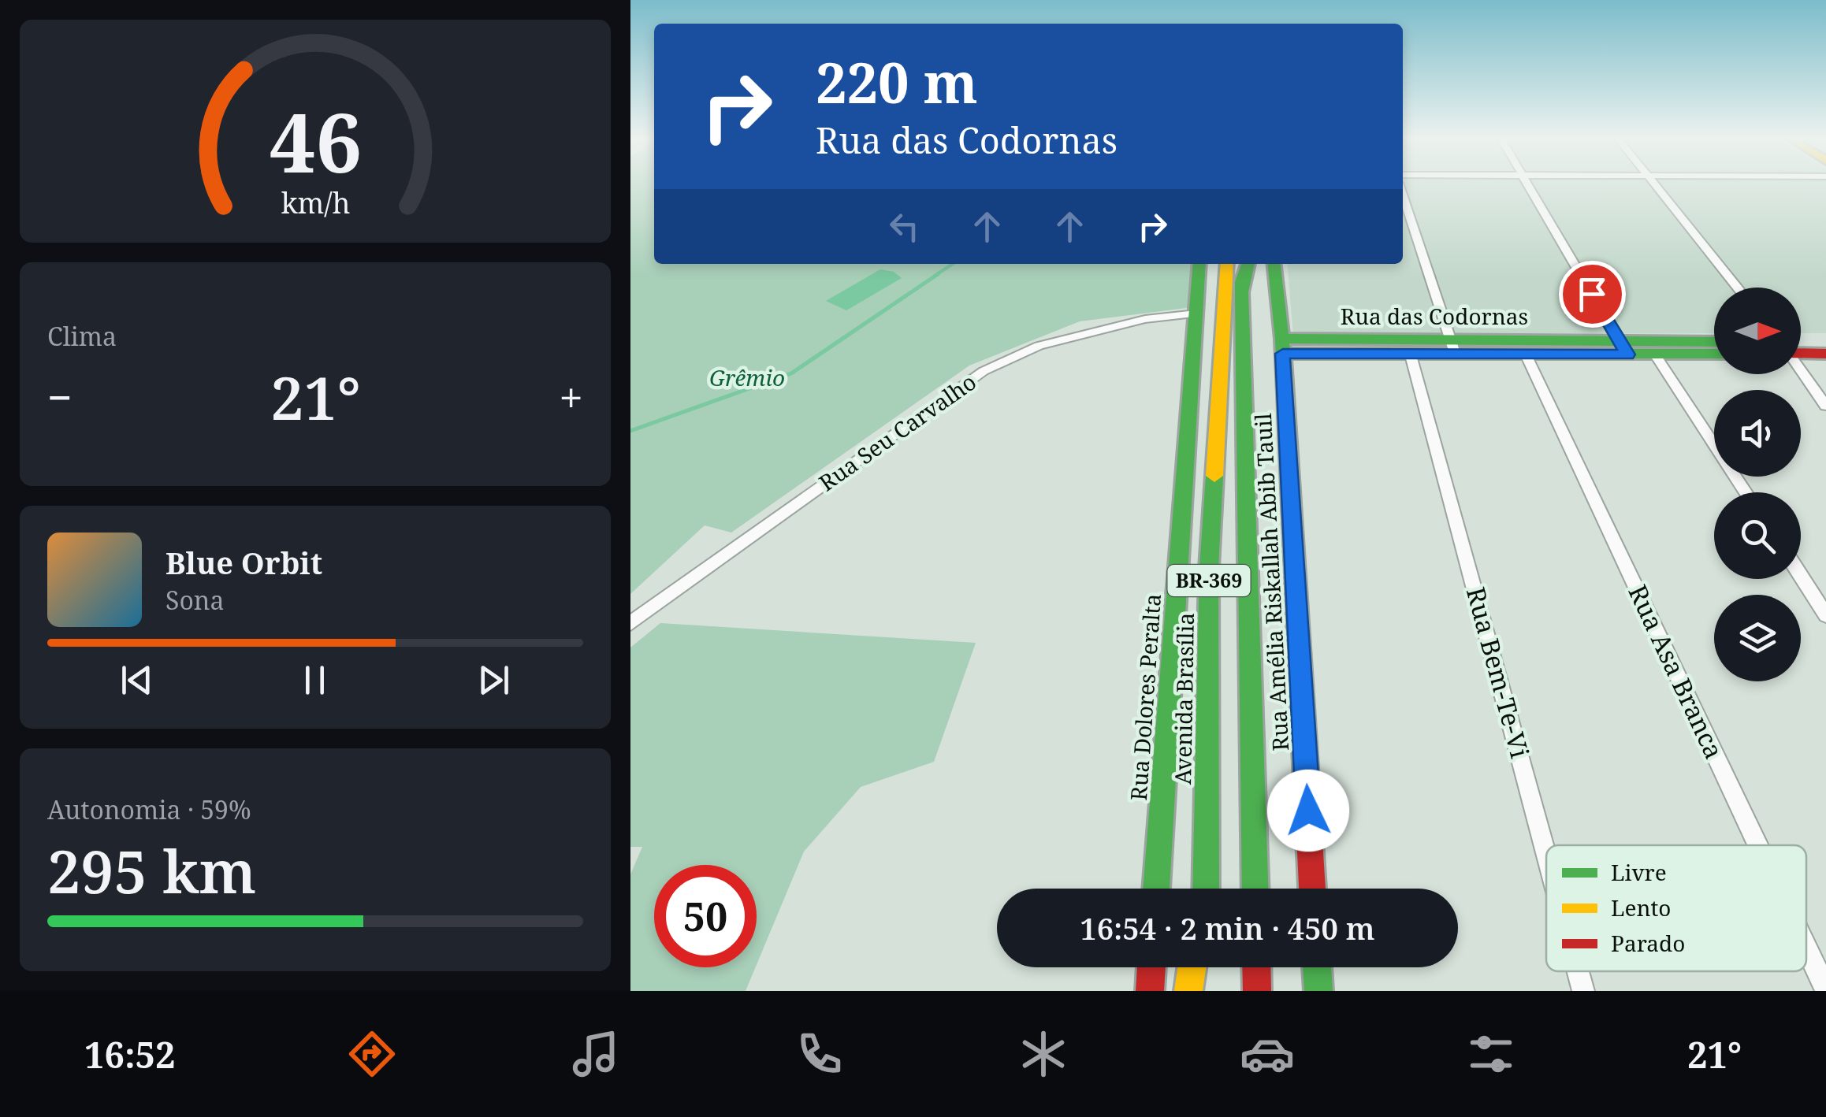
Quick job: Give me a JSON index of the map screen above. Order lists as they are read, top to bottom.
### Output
{
  "streets": {
    "main road": [
      "Rua das Codornas",
      "BR-369",
      "Rua Amélia Riskallah Abib Tauil",
      "Rua Dolores Peralta",
      "Avenida Brasília"
    ],
    "street": ["Rua Seu Carvalho", "Rua Asa Branca", "Rua Bem-Te-Vi"]
  },
  "crossings": [
    ["Rua das Codornas", "Rua Amélia Riskallah Abib Tauil"],
    ["Rua das Codornas", "Rua Asa Branca"],
    ["Rua das Codornas", "Rua Bem-Te-Vi"],
    ["Rua Seu Carvalho", "Rua Dolores Peralta"]
  ],
  "parks": ["Grêmio"],
  "legend": ["Livre", "Lento", "Parado"],
  "north": "right",
  "page": {
    "turn": ["220 m", "Rua das Codornas"],
    "tile": [
      "Clima",
      ["Autonomia · 59%", "295 km"]
    ],
    "heat": ["−", "21°", "+"],
    "song": ["Blue Orbit", "Sona"],
    "limit": "50",
    "trip": "16:54 · 2 min · 450 m",
    "tabs": ["16:52", "21°"],
    "gauge": ["46", "km/h"]
  }
}
